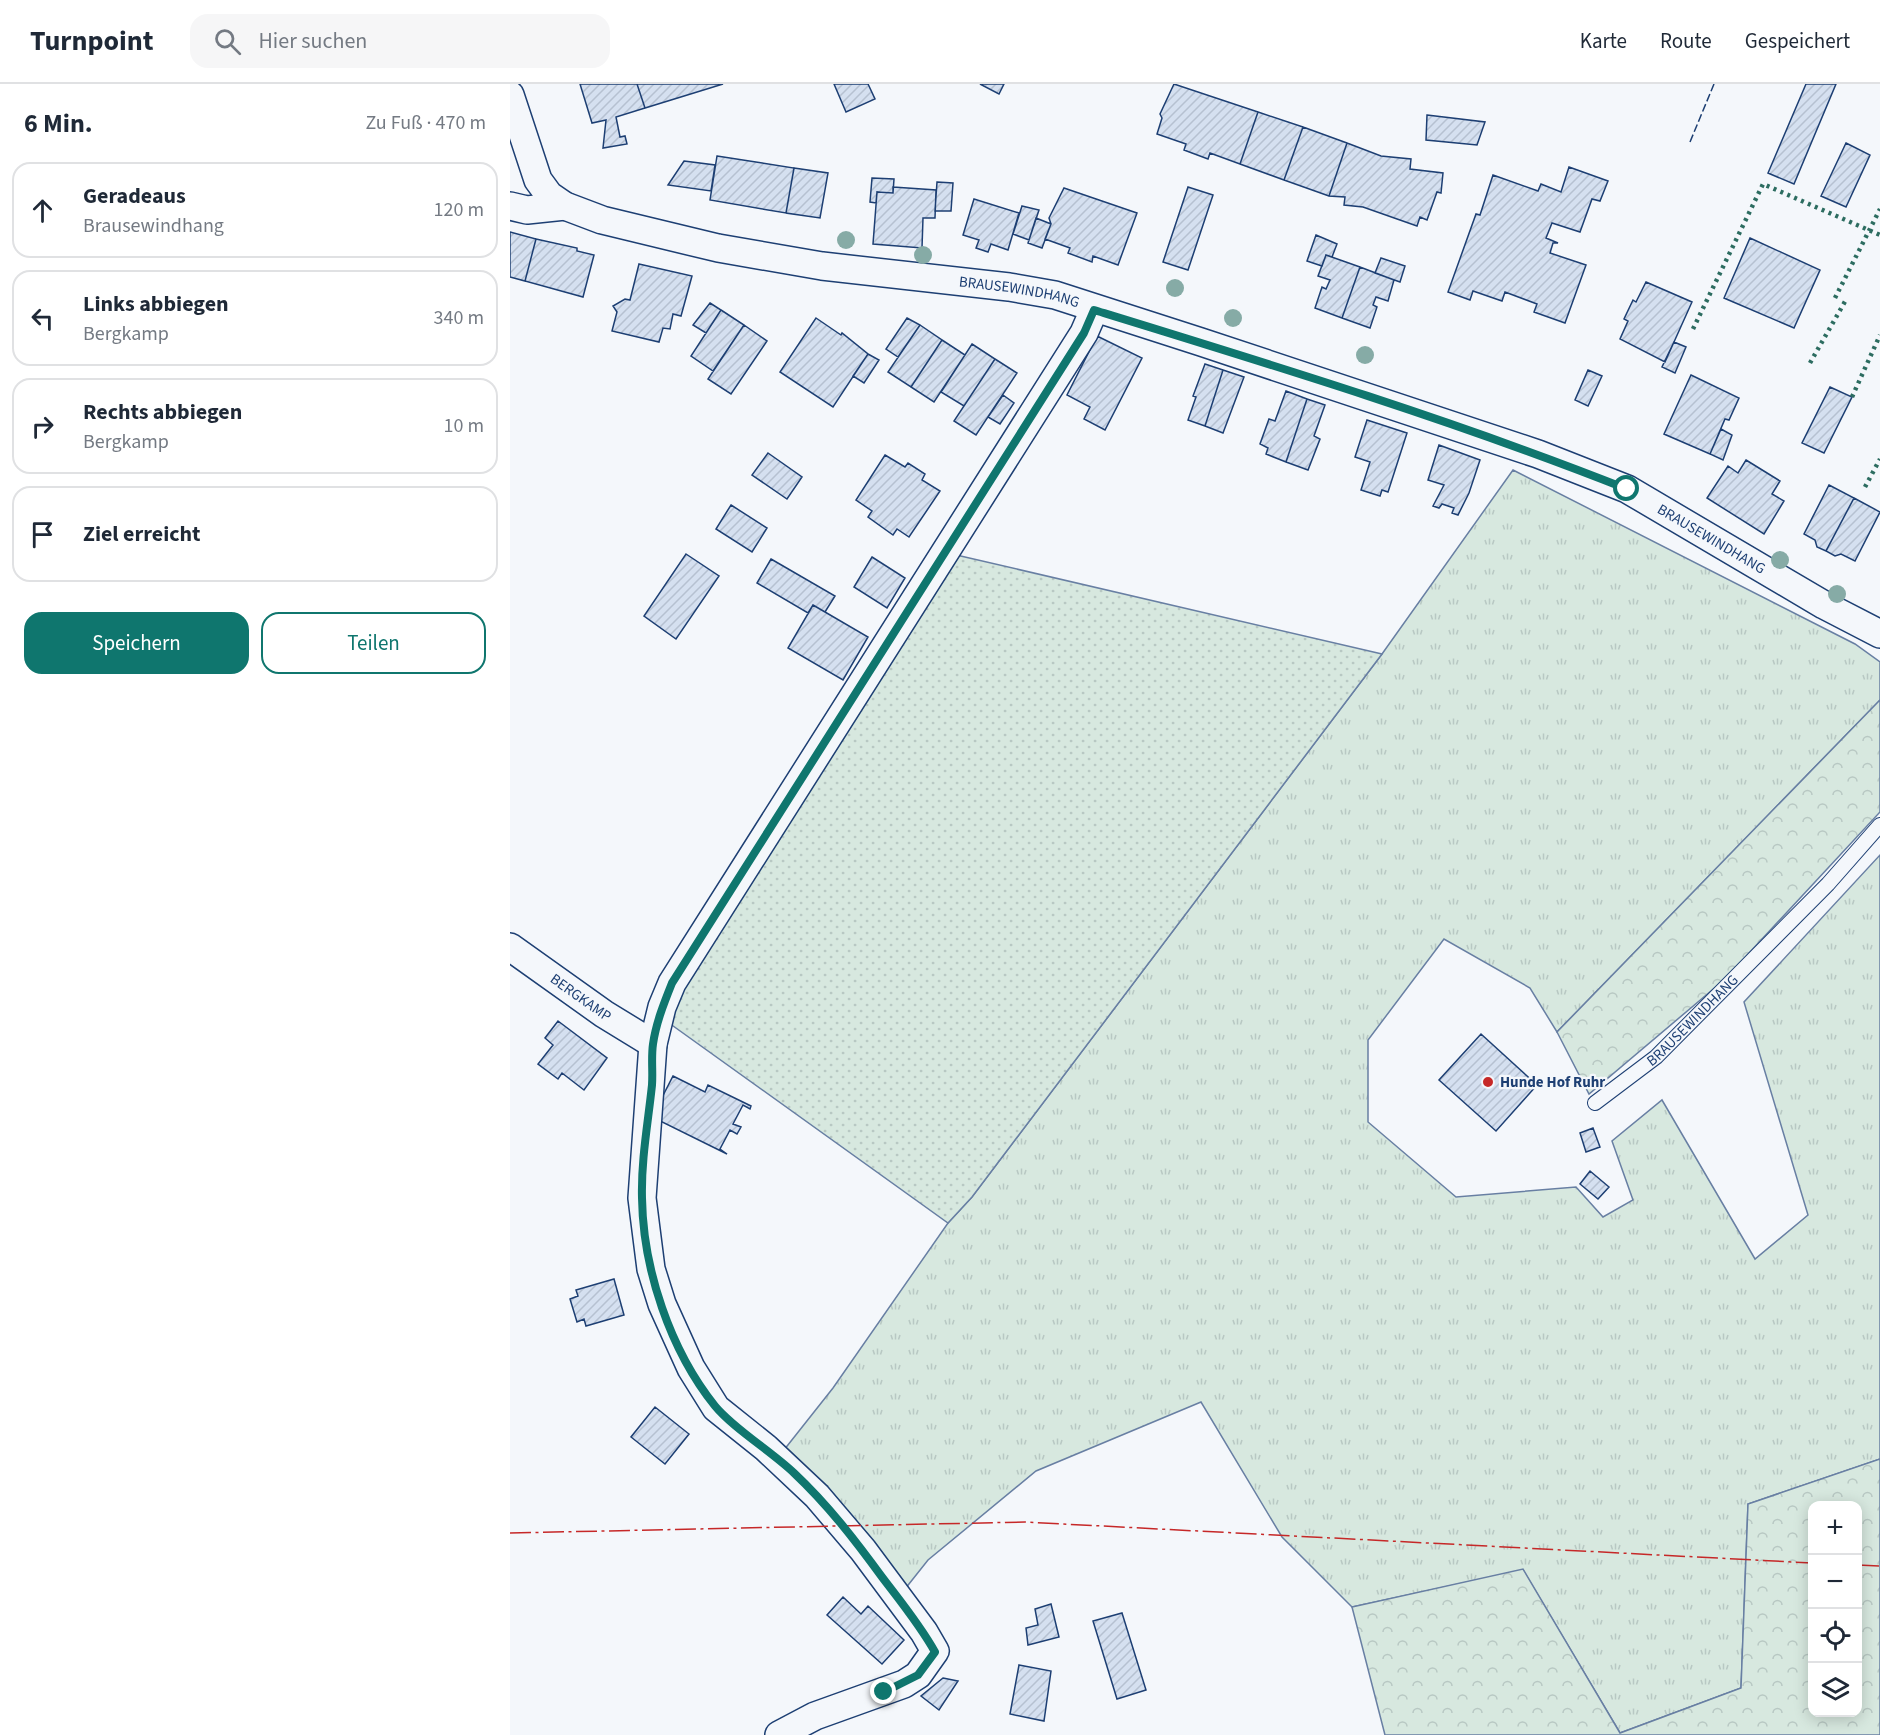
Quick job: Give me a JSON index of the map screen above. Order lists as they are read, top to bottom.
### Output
{
  "streets": {
    "street": ["BRAUSEWINDHANG", "BERGKAMP"]
  },
  "places": ["Hunde Hof Ruhr"],
  "page": {
    "header": "Turnpoint",
    "search": "Hier suchen",
    "nav": ["Karte", "Route", "Gespeichert"],
    "heading": ["6 Min.", "Zu Fuß · 470 m"],
    "list": [
      ["Geradeaus", "Brausewindhang", "120 m"],
      ["Links abbiegen", "Bergkamp", "340 m"],
      ["Rechts abbiegen", "Bergkamp", "10 m"],
      "Ziel erreicht"
    ],
    "buttons": ["Speichern", "Teilen"],
    "map_buttons": ["+", "−"]
  }
}
